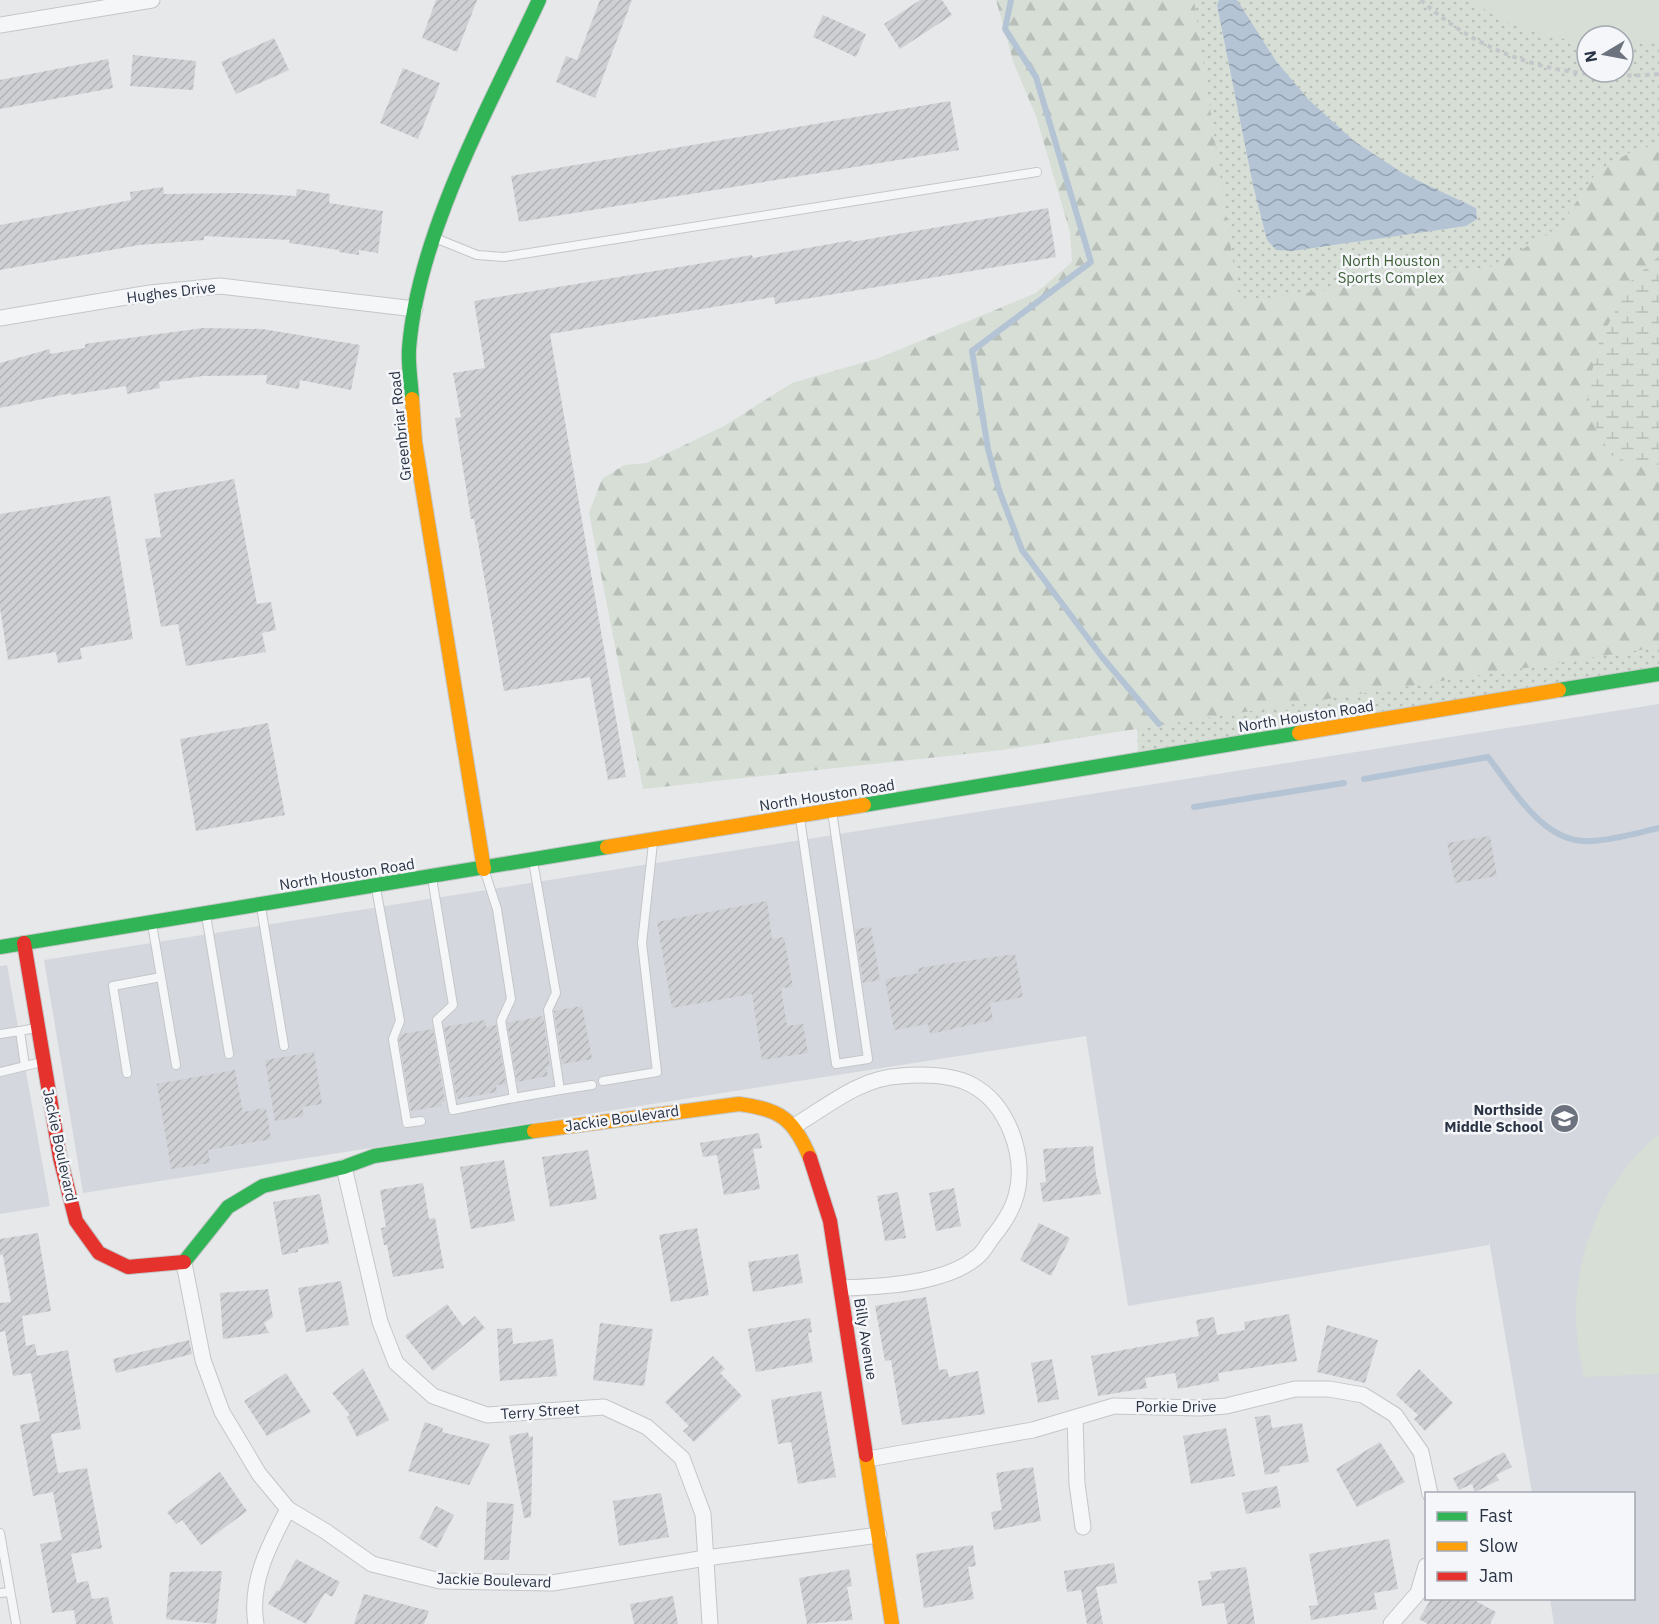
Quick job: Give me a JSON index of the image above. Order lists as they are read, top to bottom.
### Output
{
  "streets": {
    "street": [
      "Hughes Drive",
      "Greenbriar Road",
      "North Houston Road",
      "Jackie Boulevard",
      "Billy Avenue",
      "Porkie Drive",
      "Terry Street"
    ]
  },
  "crossings": [
    ["Hughes Drive", "Greenbriar Road"],
    ["Greenbriar Road", "North Houston Road"],
    ["North Houston Road", "Jackie Boulevard"],
    ["Jackie Boulevard", "Billy Avenue"],
    ["Jackie Boulevard", "Terry Street"],
    ["Billy Avenue", "Porkie Drive"]
  ],
  "parks": ["North Houston Sports Complex"],
  "places": {
    "school or university": ["Northside Middle School"]
  },
  "legend": ["Fast", "Slow", "Jam"],
  "north": "left"
}
